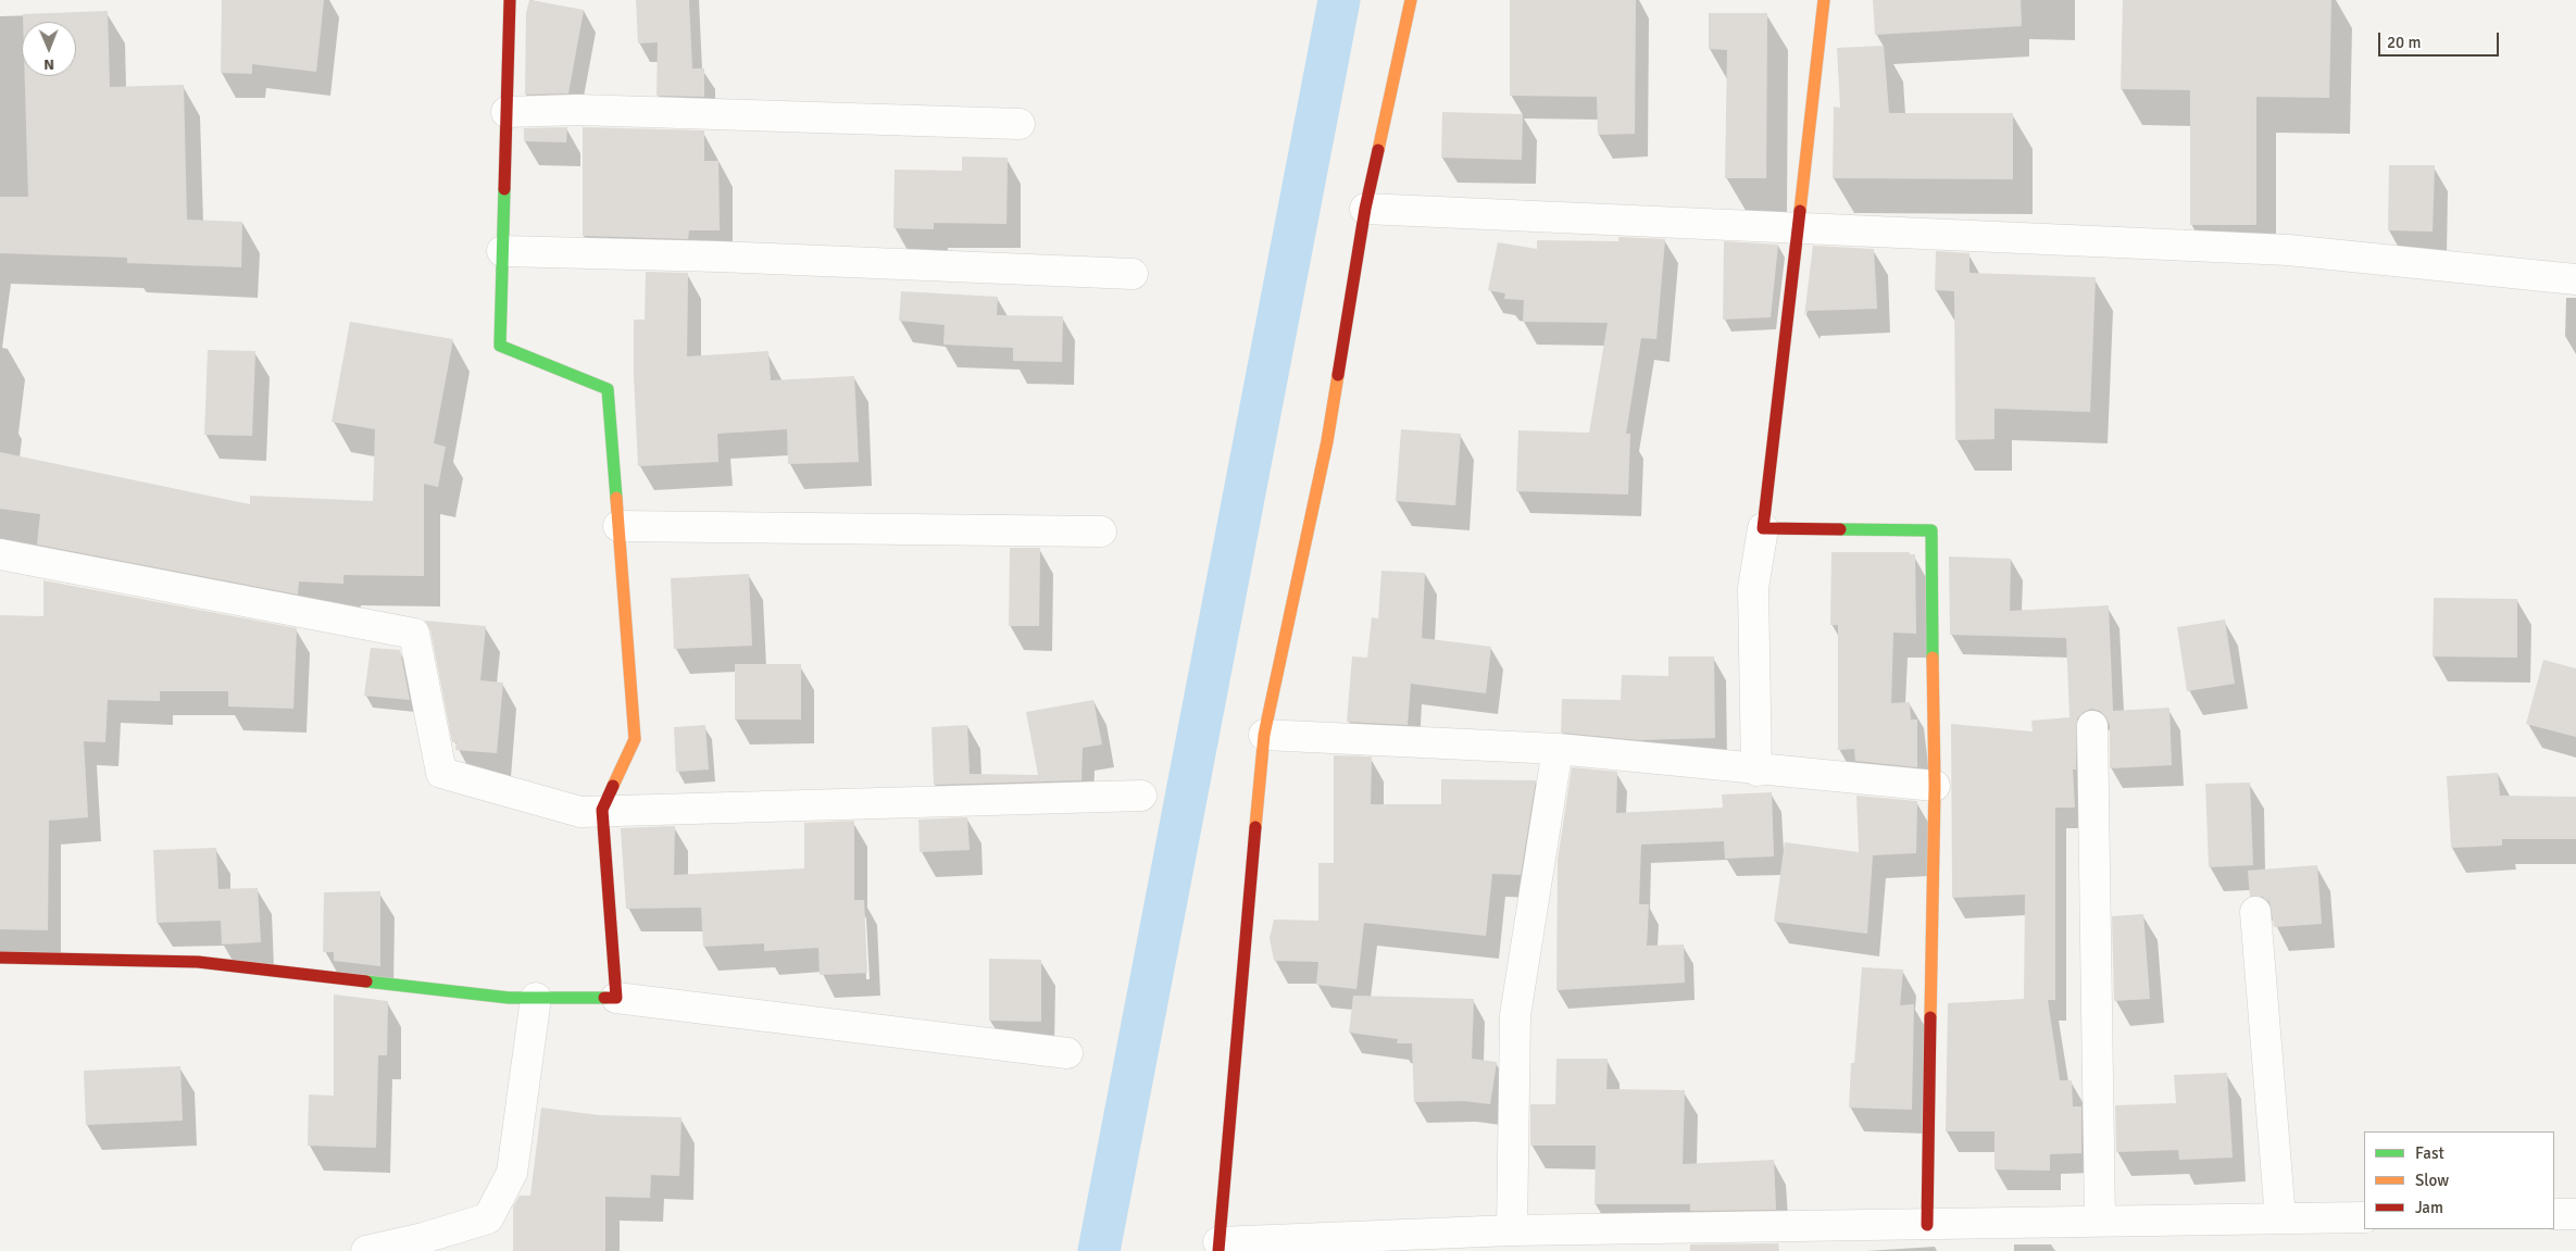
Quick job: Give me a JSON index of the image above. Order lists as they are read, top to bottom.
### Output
{
  "legend": ["Fast", "Slow", "Jam"],
  "scale_bar": "20 m",
  "north": "bottom"
}
